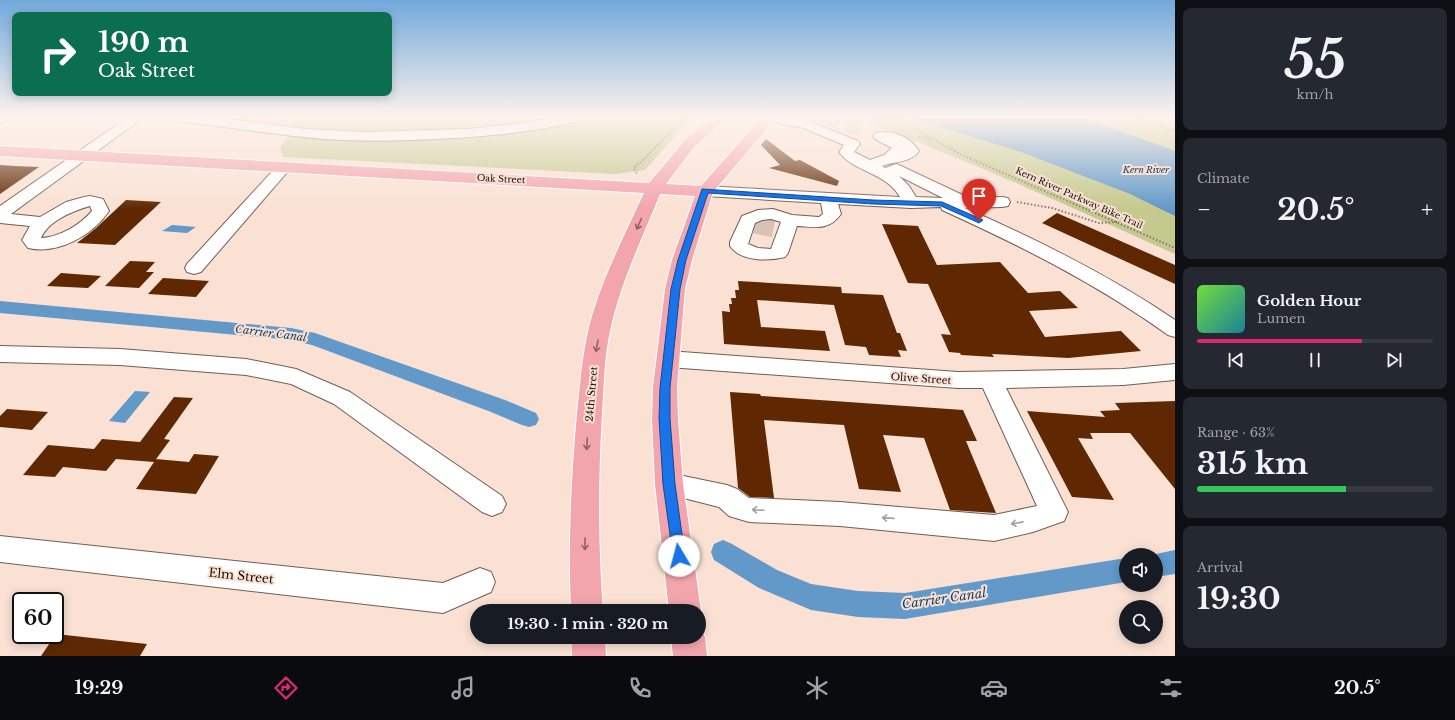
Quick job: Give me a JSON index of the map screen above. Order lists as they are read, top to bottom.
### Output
{
  "streets": {
    "main road": ["Oak Street", "24th Street"],
    "street": ["Olive Street", "Elm Street"],
    "path": ["Kern River Parkway Bike Trail"]
  },
  "crossings": [
    ["Oak Street", "24th Street"]
  ],
  "water": ["Kern River", "Carrier Canal"],
  "page": {
    "tile": [
      ["55", "km/h"],
      "Climate",
      ["Range · 63%", "315 km"],
      ["Arrival", "19:30"]
    ],
    "turn": ["190 m", "Oak Street"],
    "heat": ["−", "20.5°", "+"],
    "song": ["Golden Hour", "Lumen"],
    "limit": "60",
    "trip": "19:30 · 1 min · 320 m",
    "tabs": ["19:29", "20.5°"]
  }
}
